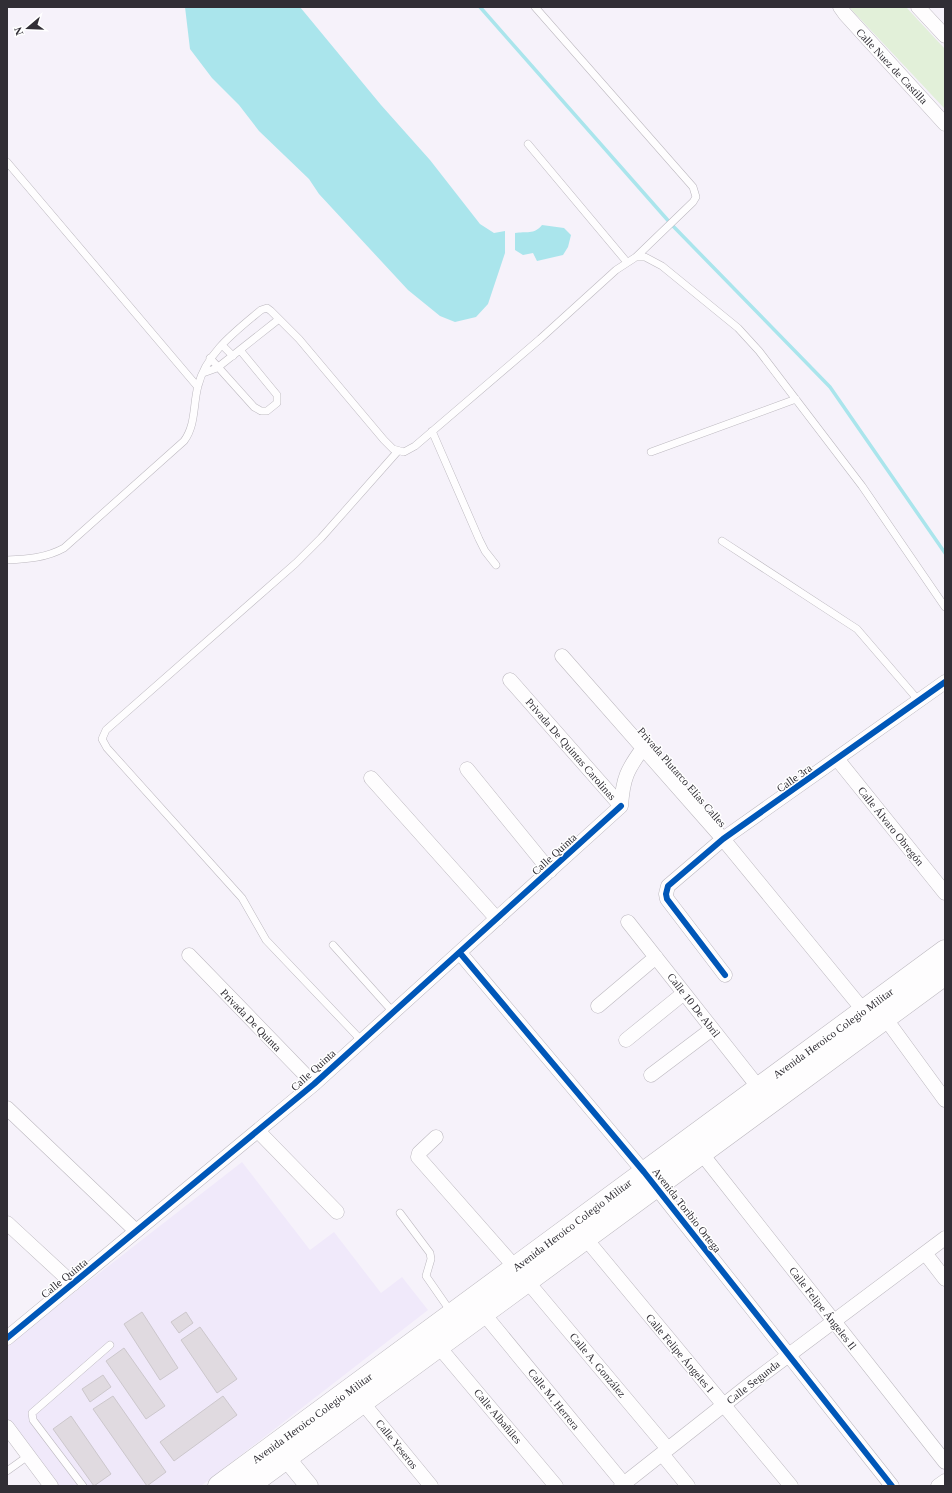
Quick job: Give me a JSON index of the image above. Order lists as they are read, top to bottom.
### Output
{
  "streets": {
    "main road": ["Avenida Heroico Colegio Militar"],
    "street": [
      "Calle Nuez de Castilla",
      "Privada De Quintas Carolinas",
      "Privada Plutarco Elías Calles",
      "Calle 3ra",
      "Calle Álvaro Obregón",
      "Calle Quinta",
      "Calle 10 De Abril",
      "Privada De Quinta",
      "Avenida Toribio Ortega",
      "Calle Felipe Ángeles Il",
      "Calle Felipe Ángeles I",
      "Calle A. González",
      "Calle Segunda",
      "Calle M. Herrera",
      "Calle Albañiles",
      "Calle Yeseros"
    ]
  },
  "crossings": [
    ["Privada De Quintas Carolinas", "Privada Plutarco Elías Calles"],
    ["Privada De Quintas Carolinas", "Calle Quinta"],
    ["Privada Plutarco Elías Calles", "Calle 3ra"],
    ["Privada Plutarco Elías Calles", "Avenida Heroico Colegio Militar"],
    ["Calle 3ra", "Calle Álvaro Obregón"],
    ["Calle Quinta", "Privada De Quinta"],
    ["Calle Quinta", "Avenida Toribio Ortega"],
    ["Calle 10 De Abril", "Avenida Heroico Colegio Militar"],
    ["Avenida Heroico Colegio Militar", "Avenida Toribio Ortega"],
    ["Avenida Heroico Colegio Militar", "Calle Felipe Ángeles Il"],
    ["Avenida Heroico Colegio Militar", "Calle Felipe Ángeles I"],
    ["Avenida Heroico Colegio Militar", "Calle A. González"],
    ["Avenida Heroico Colegio Militar", "Calle M. Herrera"],
    ["Avenida Heroico Colegio Militar", "Calle Albañiles"],
    ["Avenida Heroico Colegio Militar", "Calle Yeseros"],
    ["Avenida Toribio Ortega", "Calle Segunda"],
    ["Calle Felipe Ángeles Il", "Calle Segunda"],
    ["Calle Felipe Ángeles I", "Calle Segunda"],
    ["Calle A. González", "Calle Segunda"],
    ["Calle Segunda", "Calle M. Herrera"]
  ],
  "north": "left"
}
